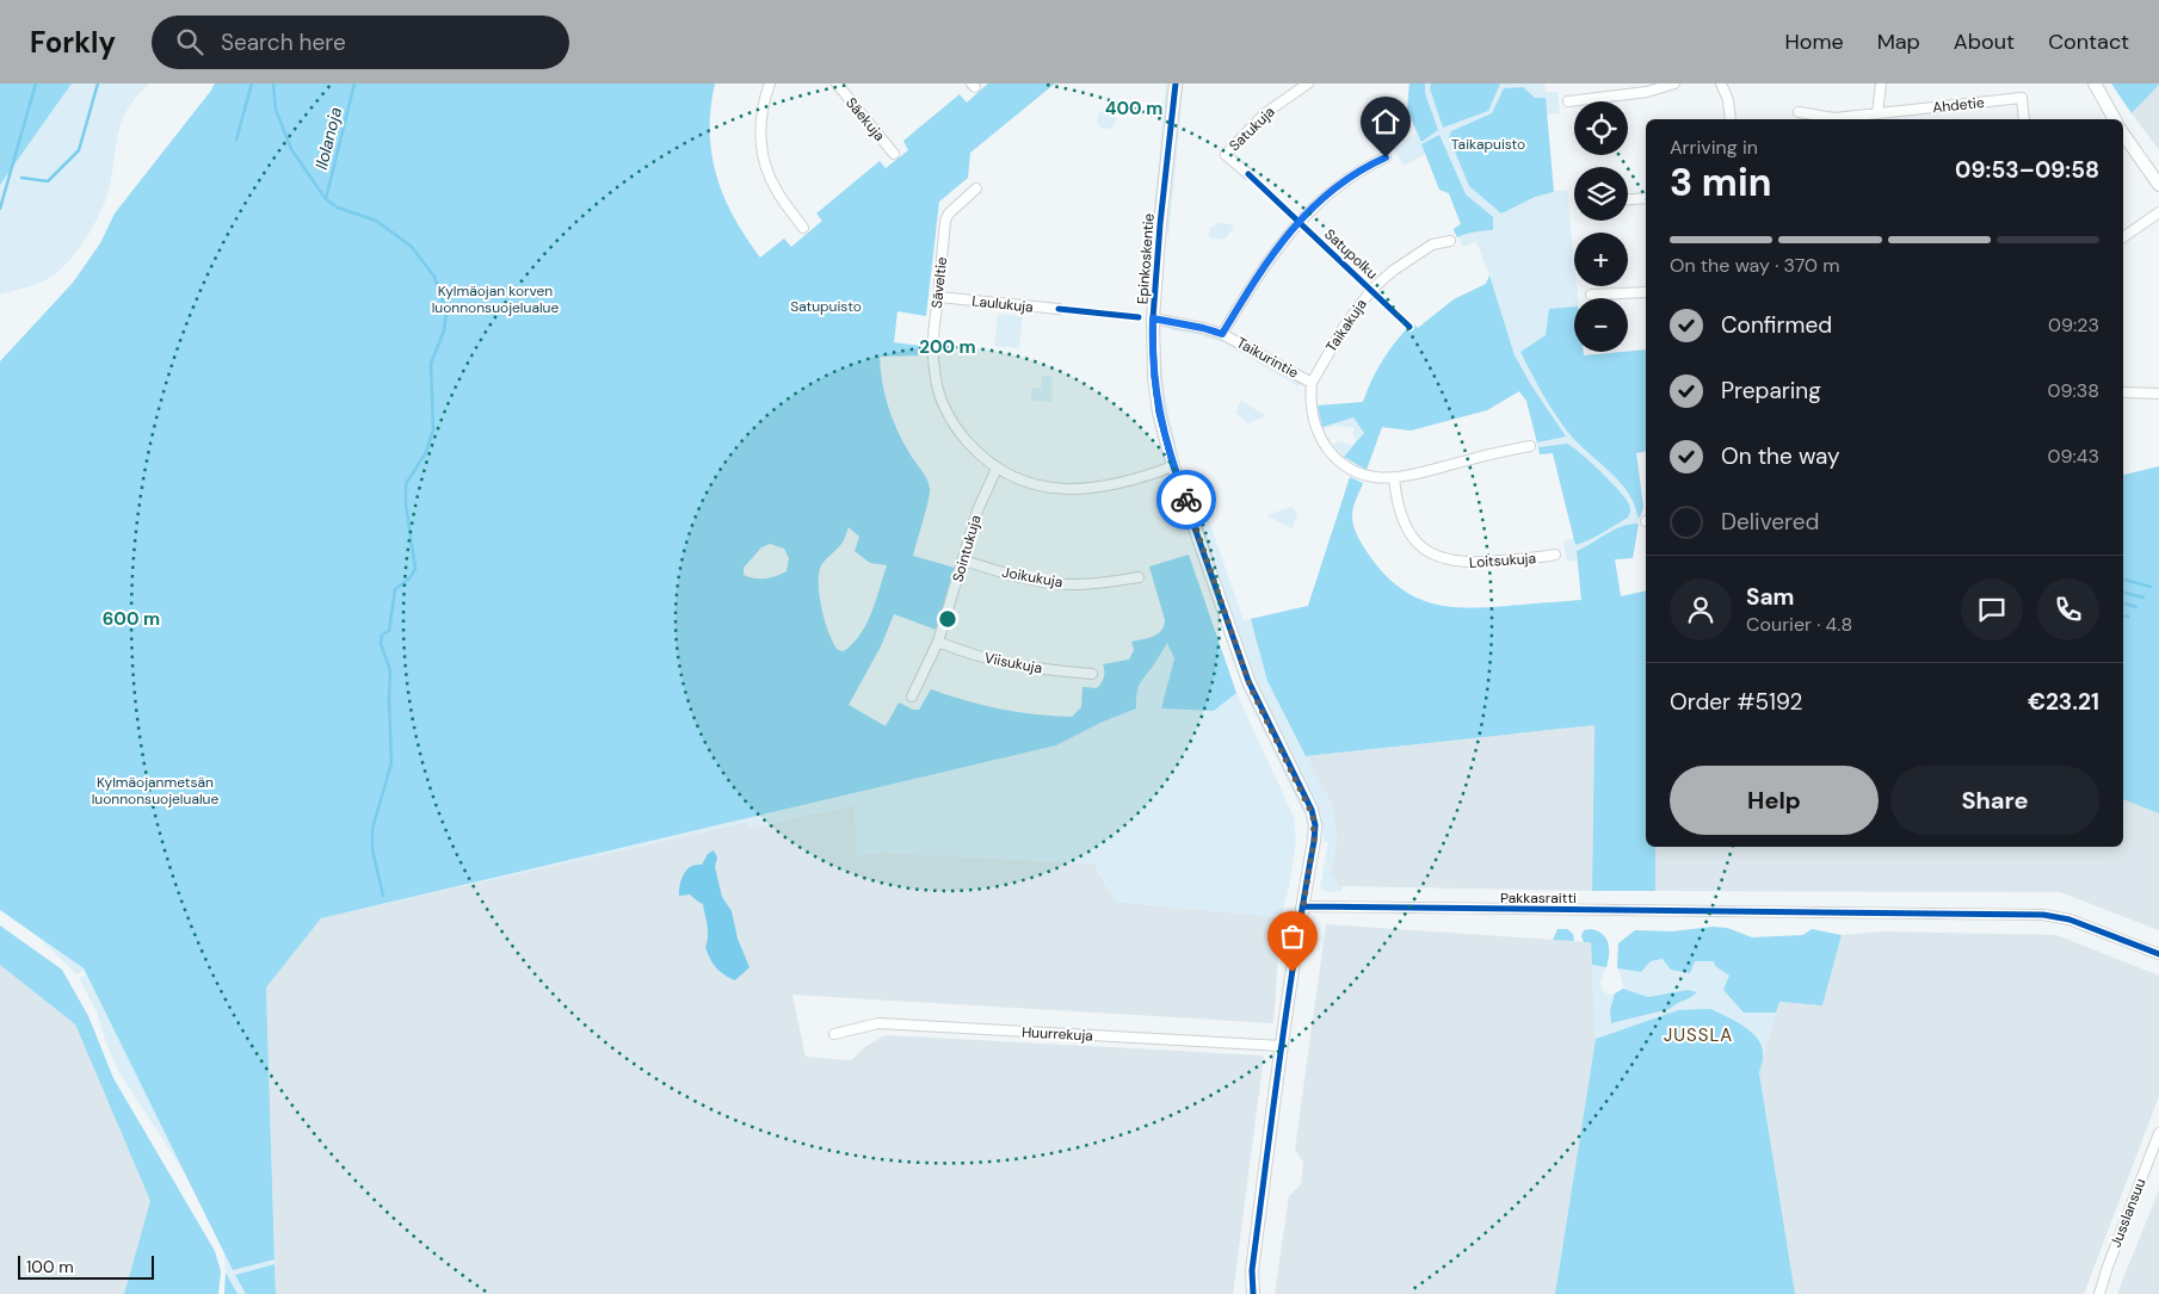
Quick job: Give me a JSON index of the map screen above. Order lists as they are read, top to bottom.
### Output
{
  "streets": {
    "street": [
      "Ahdetie",
      "Säekuja",
      "Satukuja",
      "Epinkoskentie",
      "Säveltie",
      "Laulukuja",
      "Taikakuja",
      "Taikurintie",
      "Sointukuja",
      "Loitsukuja",
      "Joikukuja",
      "Viisukuja",
      "Pakkasraitti",
      "Huurrekuja",
      "Jusslansuu"
    ],
    "cycle path": ["Satupolku"]
  },
  "crossings": [
    ["Epinkoskentie", "Säveltie"],
    ["Epinkoskentie", "Taikurintie"],
    ["Epinkoskentie", "Pakkasraitti"],
    ["Säveltie", "Laulukuja"],
    ["Säveltie", "Sointukuja"],
    ["Taikakuja", "Taikurintie"],
    ["Taikurintie", "Loitsukuja"],
    ["Sointukuja", "Joikukuja"],
    ["Sointukuja", "Viisukuja"]
  ],
  "districts": ["JUSSLA"],
  "water": ["Ilolanoja"],
  "parks": [
    "Taikapuisto",
    "Kylmäojan korven luonnonsuojelualue",
    "Satupuisto",
    "Kylmäojanmetsän luonnonsuojelualue"
  ],
  "scale_bar": "100 m",
  "page": {
    "header": "Forkly",
    "search": "Search here",
    "nav": [
      "Home",
      "Map",
      "About",
      "Contact"
    ],
    "map_buttons": ["+", "−"],
    "heading": ["3 min", "Arriving in", "09:53–09:58"],
    "panel": [
      "Sam",
      "Courier · 4.8",
      "Order #5192",
      "€23.21"
    ],
    "bar": "On the way · 370 m",
    "list": [
      ["Confirmed", "09:23"],
      ["Preparing", "09:38"],
      ["On the way", "09:43"],
      "Delivered"
    ],
    "buttons": ["Help", "Share"],
    "scale": "100 m"
  },
  "rings": ["400 m", "200 m", "600 m"]
}
